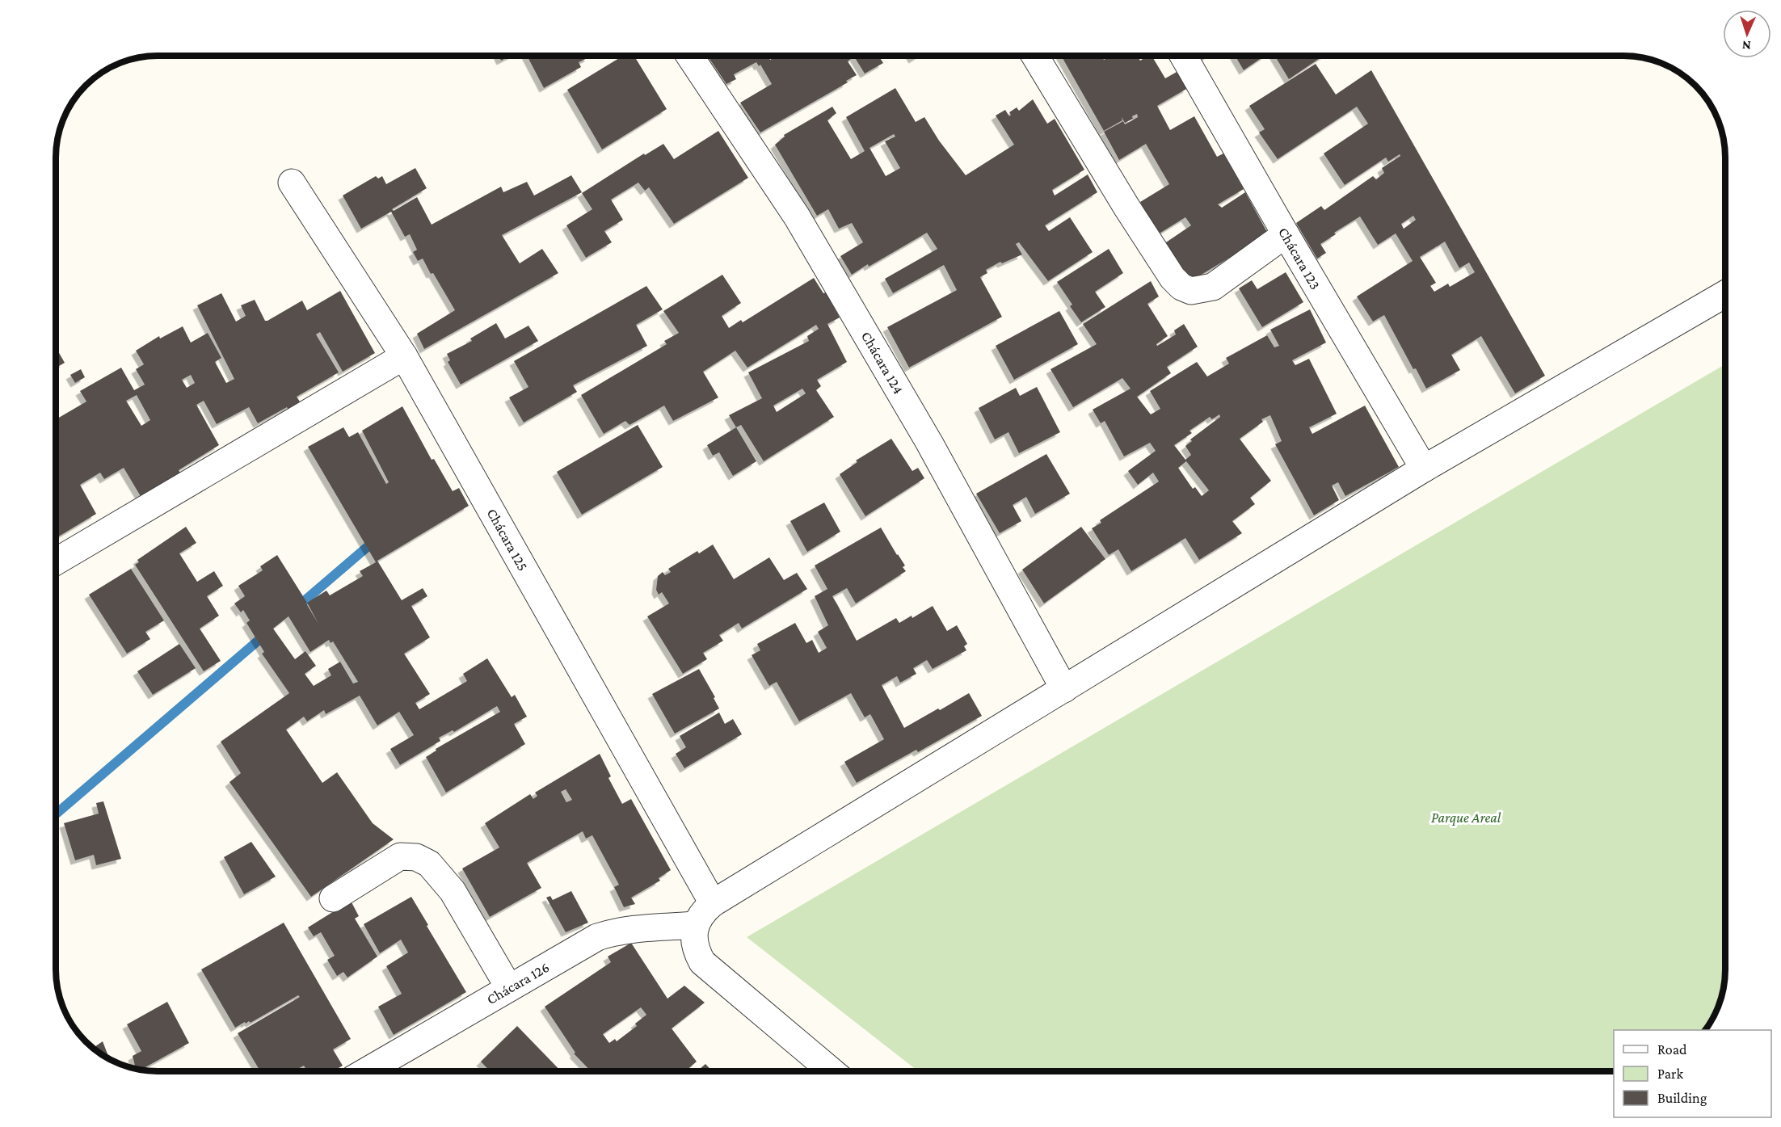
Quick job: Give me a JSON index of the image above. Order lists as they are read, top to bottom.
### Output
{
  "streets": {
    "street": [
      "Chácara 123",
      "Chácara 124",
      "Chácara 125",
      "Chácara 126"
    ]
  },
  "parks": ["Parque Areal"],
  "legend": ["Road", "Park", "Building"],
  "north": "bottom"
}
